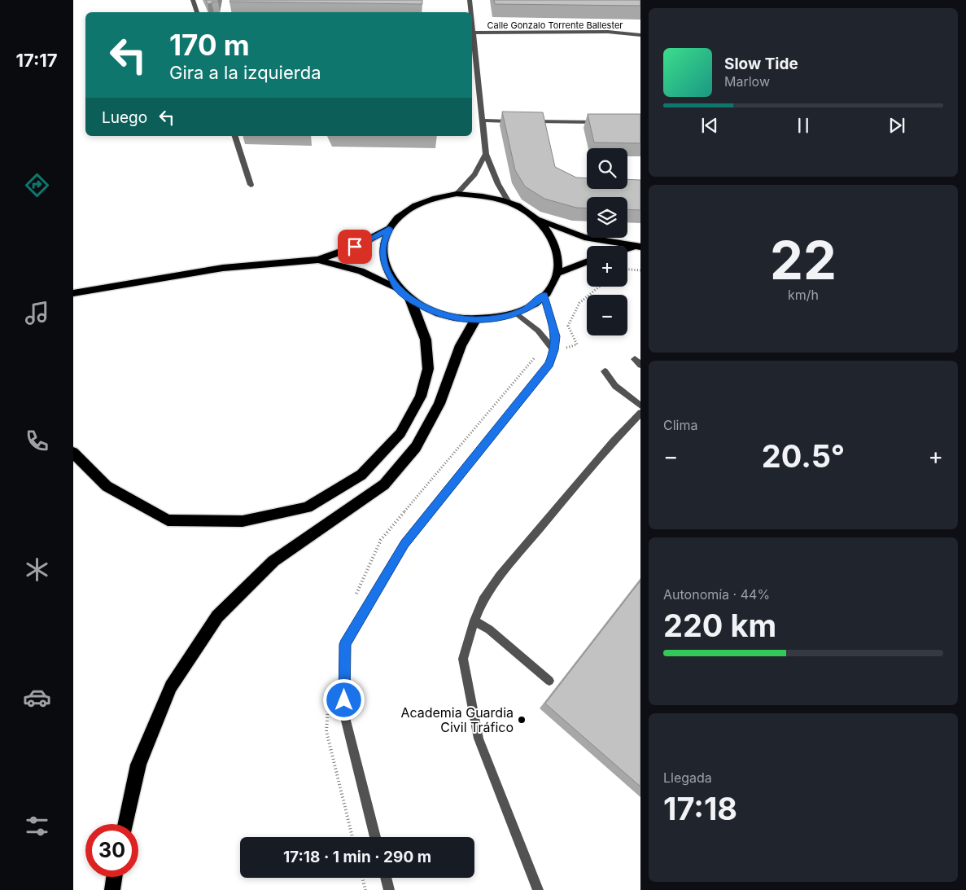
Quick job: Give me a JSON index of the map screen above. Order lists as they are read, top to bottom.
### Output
{
  "streets": {
    "street": ["Calle Gonzalo Torrente Ballester"]
  },
  "places": ["Academia Guardia Civil Tráfico"],
  "page": {
    "tabs": "17:17",
    "turn": ["170 m", "Gira a la izquierda"],
    "song": ["Slow Tide", "Marlow"],
    "then": "Luego",
    "map_buttons": ["+", "−"],
    "tile": [
      ["22", "km/h"],
      "Clima",
      ["Autonomía · 44%", "220 km"],
      ["Llegada", "17:18"]
    ],
    "heat": ["−", "20.5°", "+"],
    "limit": "30",
    "trip": "17:18 · 1 min · 290 m"
  }
}
